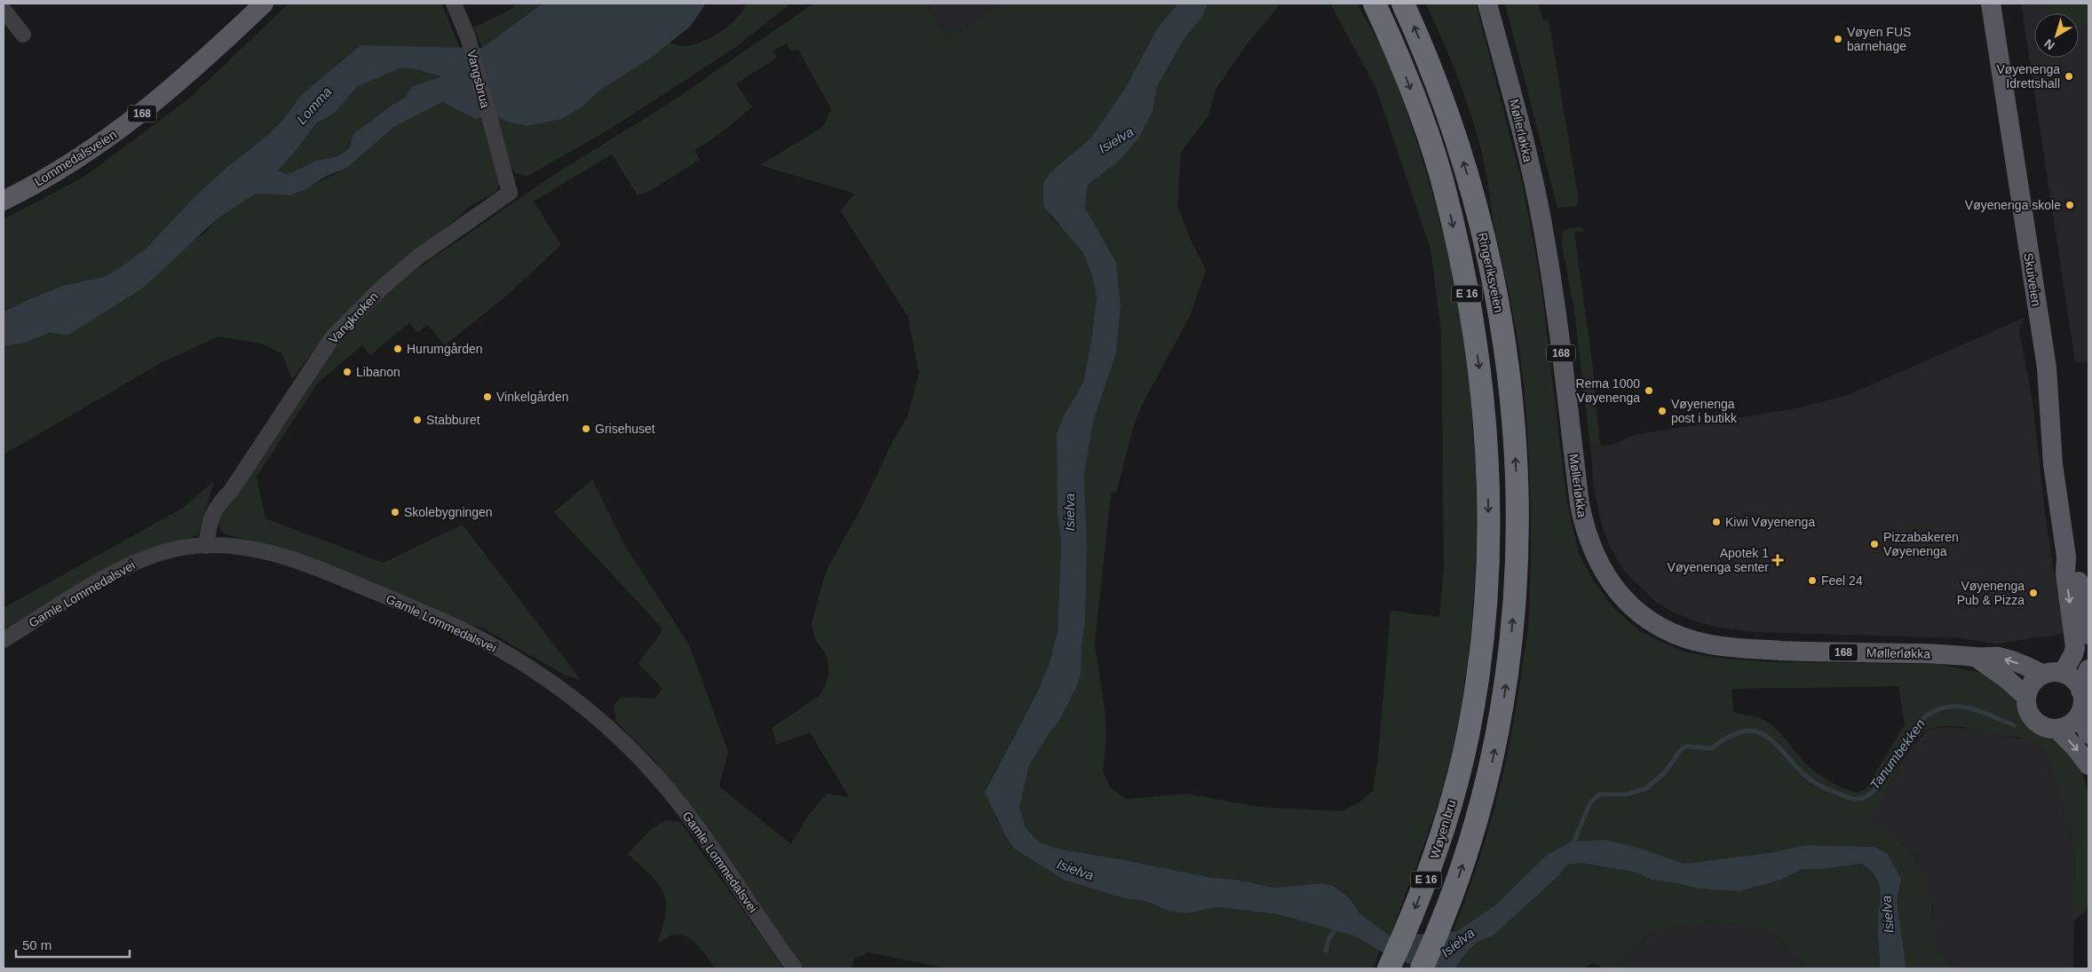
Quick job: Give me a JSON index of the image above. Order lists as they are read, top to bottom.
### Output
{
  "streets": {
    "highway": ["Ringeriksveien", "E 16", "Wøyen bru"],
    "main road": [
      "168",
      "Møllerløkka",
      "Lommedalsveien",
      "Skuiveien"
    ],
    "street": ["Vangsbrua", "Vangkroken", "Gamle Lommedalsvei"]
  },
  "crossings": [
    ["Vangsbrua", "Vangkroken"],
    ["168", "Møllerløkka"],
    ["168", "Skuiveien"],
    ["Møllerløkka", "Skuiveien"],
    ["Vangkroken", "Gamle Lommedalsvei"]
  ],
  "one_way": ["Ringeriksveien", "Wøyen bru"],
  "water": ["Lomma", "Isielva", "Tanumbekken"],
  "places": {
    "other": [
      "Vøyen FUS barnehage",
      "Vøyenenga Idrettshall",
      "Vøyenenga skole",
      "Hurumgården",
      "Libanon",
      "Rema 1000 Vøyenenga",
      "Vinkelgården",
      "Vøyenenga post i butikk",
      "Stabburet",
      "Grisehuset",
      "Skolebygningen",
      "Kiwi Vøyenenga",
      "Pizzabakeren Vøyenenga",
      "Feel 24",
      "Vøyenenga Pub & Pizza"
    ],
    "health": ["Apotek 1 Vøyenenga senter"]
  },
  "scale_bar": "50 m",
  "north": "bottom left"
}
